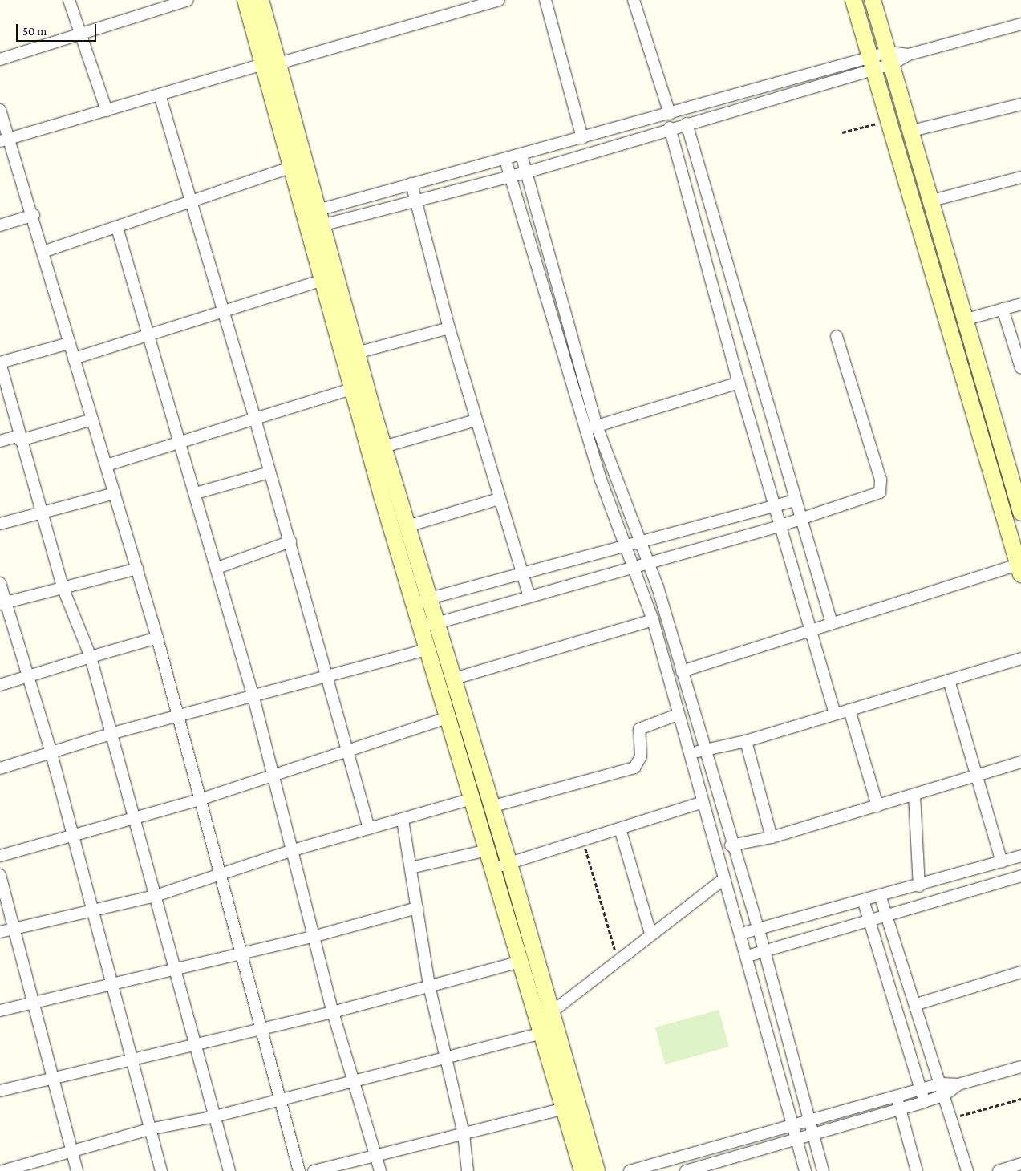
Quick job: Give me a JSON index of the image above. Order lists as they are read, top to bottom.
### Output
{
  "scale_bar": "50 m"
}
